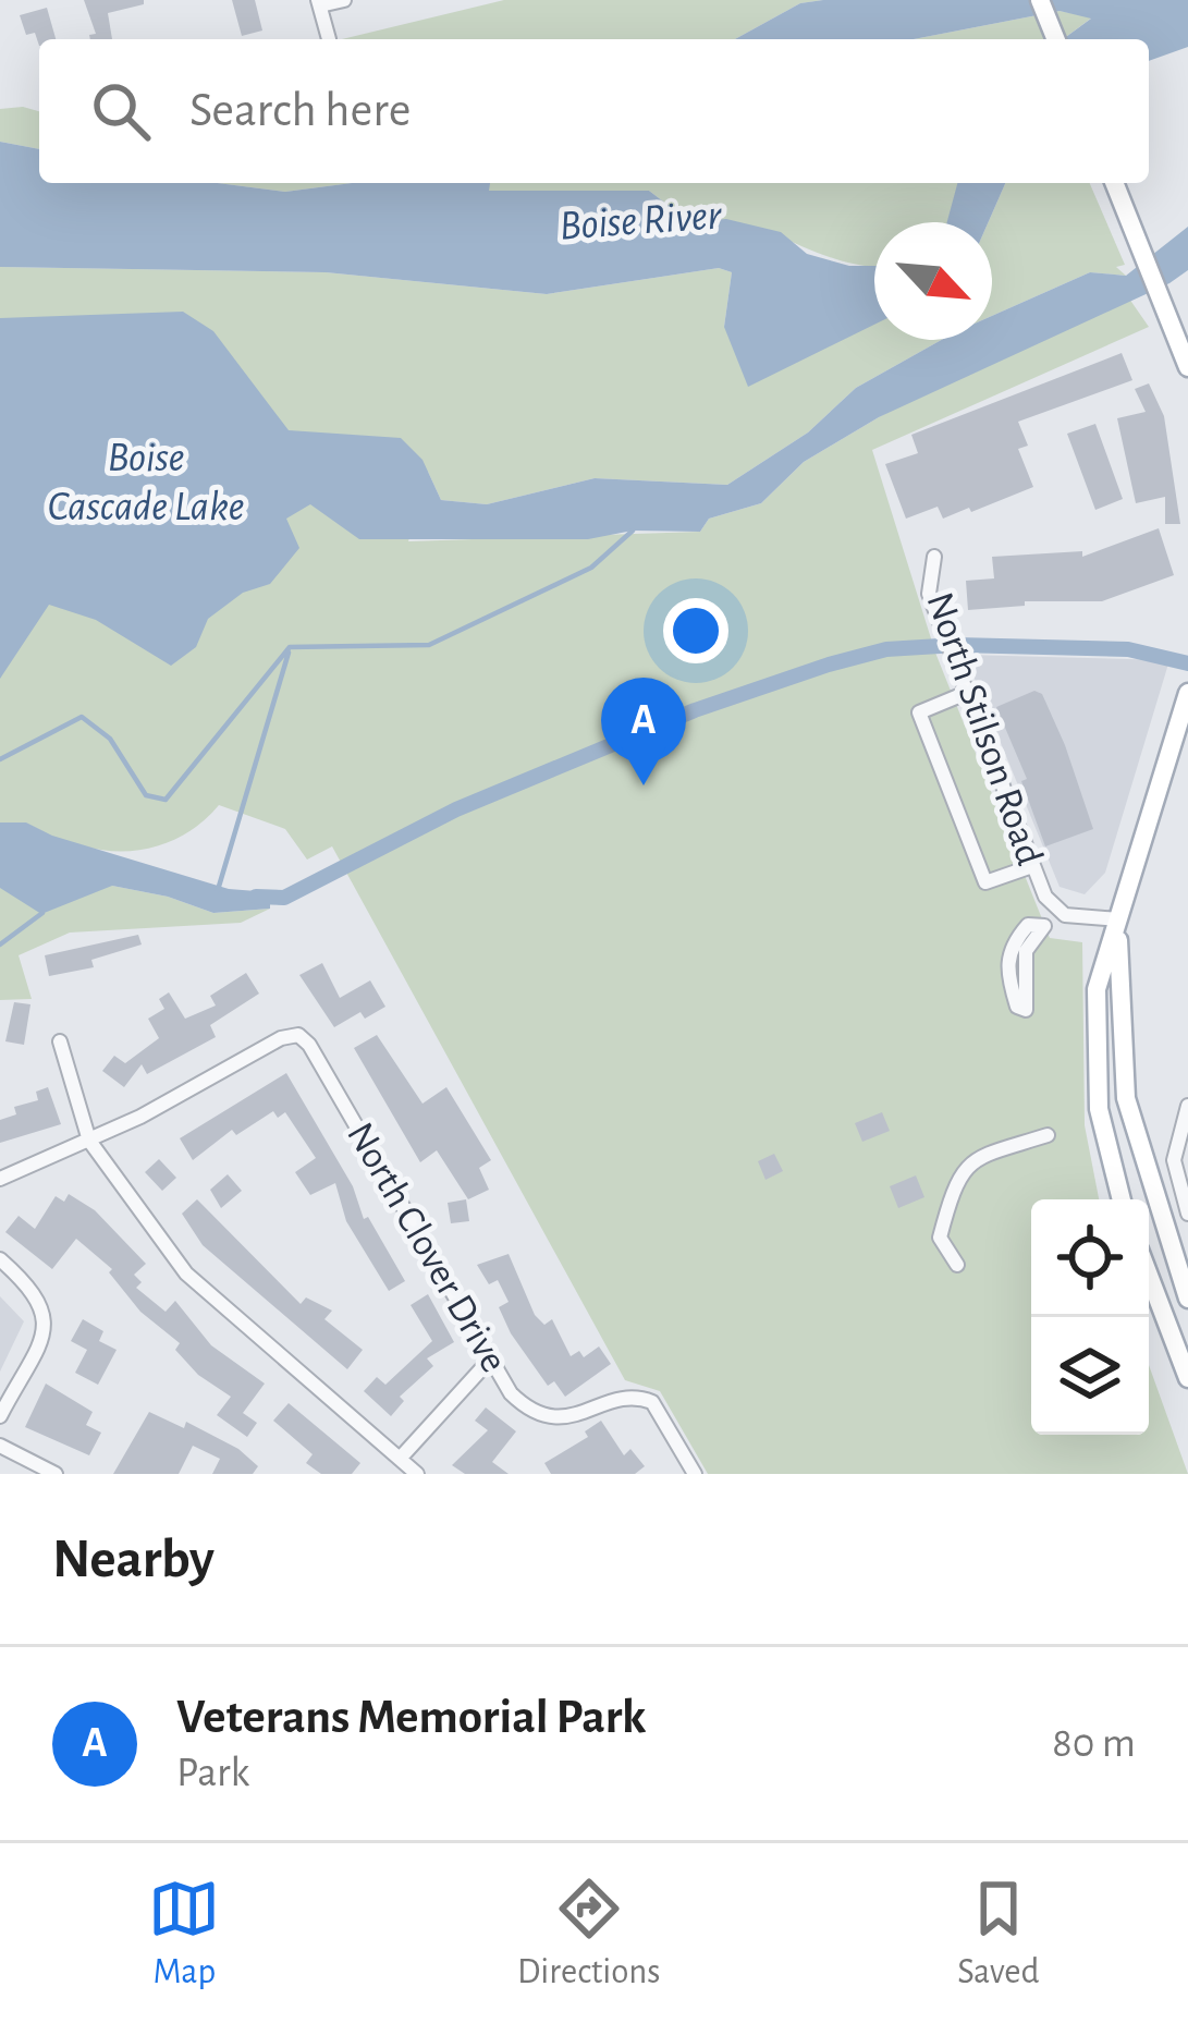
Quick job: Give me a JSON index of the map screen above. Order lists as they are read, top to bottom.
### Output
{
  "streets": {
    "street": ["North Stilson Road", "North Clover Drive"]
  },
  "water": ["Boise River", "Boise Cascade Lake"],
  "north": "bottom right",
  "page": {
    "search": "Search here",
    "pins": "A",
    "heading": "Nearby",
    "list": [
      {
        "mark": "A",
        "name": "Veterans Memorial Park",
        "note": "Park",
        "value": "80 m"
      }
    ],
    "nav": ["Map", "Directions", "Saved"]
  }
}
